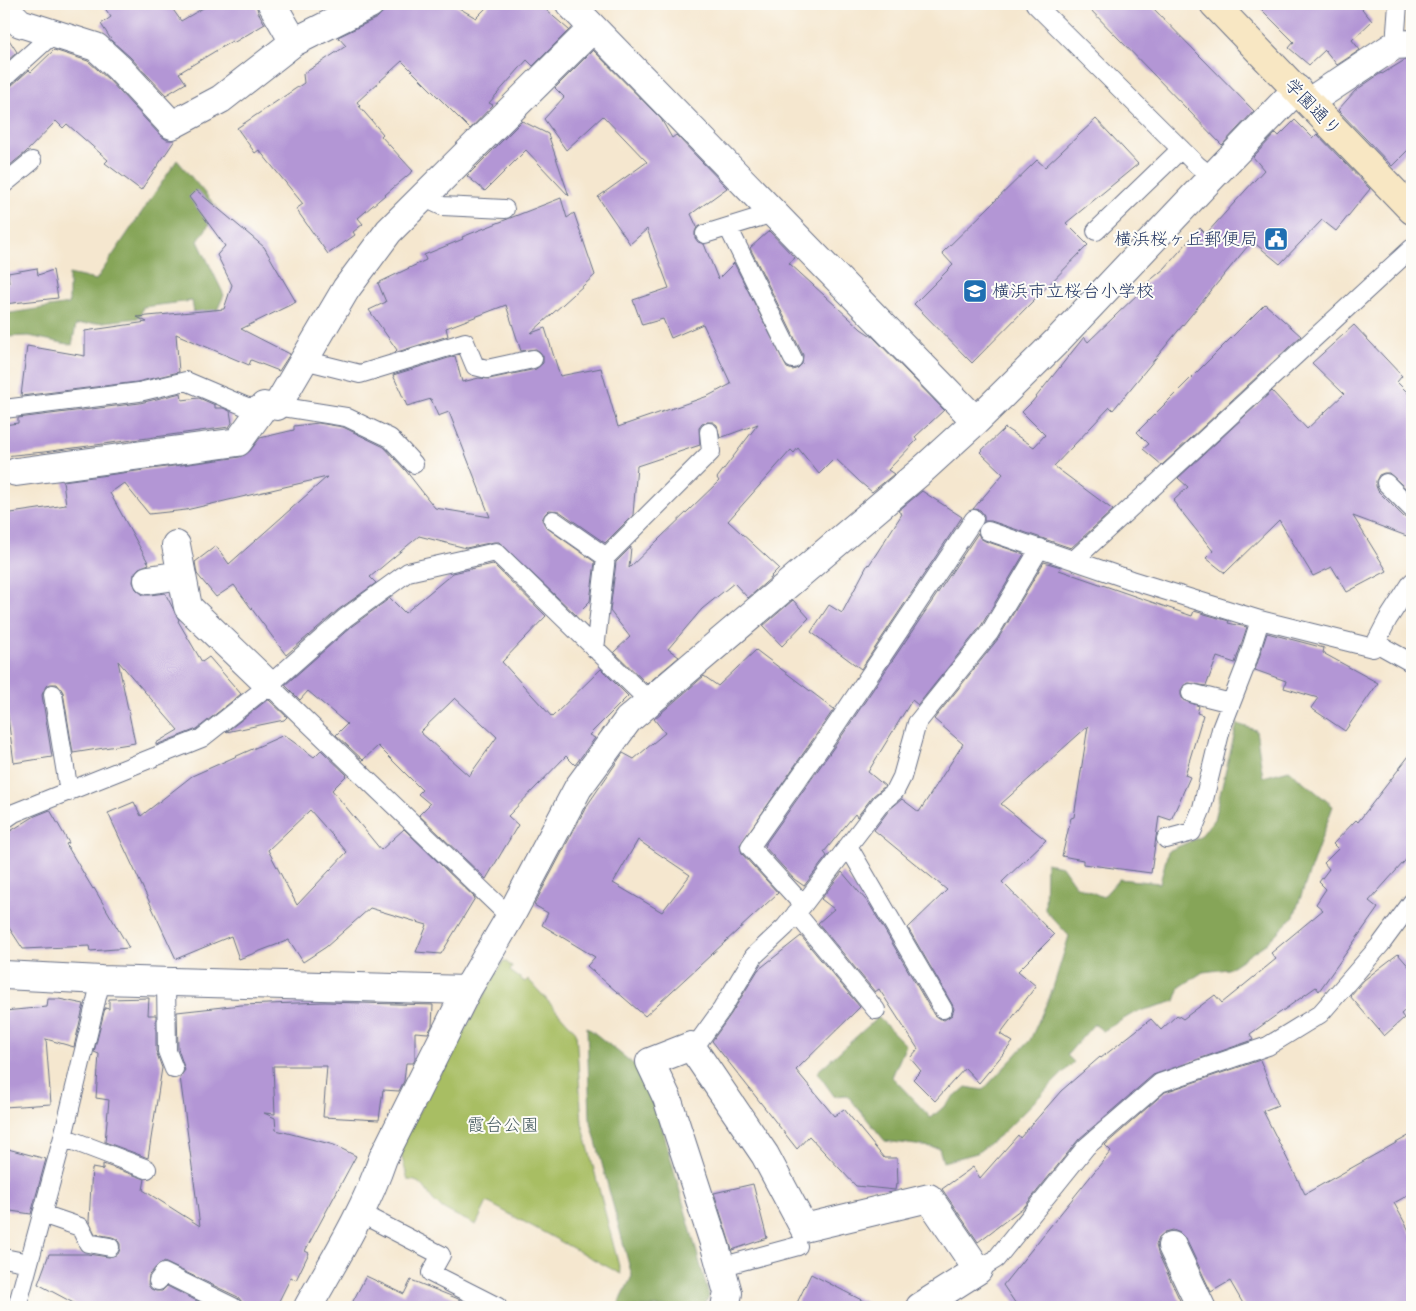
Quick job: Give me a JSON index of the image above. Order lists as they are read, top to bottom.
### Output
{
  "streets": {
    "street": ["学園通り"]
  },
  "parks": ["霞台公園"],
  "places": {
    "public building": ["横浜桜ヶ丘郵便局"],
    "school or university": ["横浜市立桜台小学校"]
  }
}
